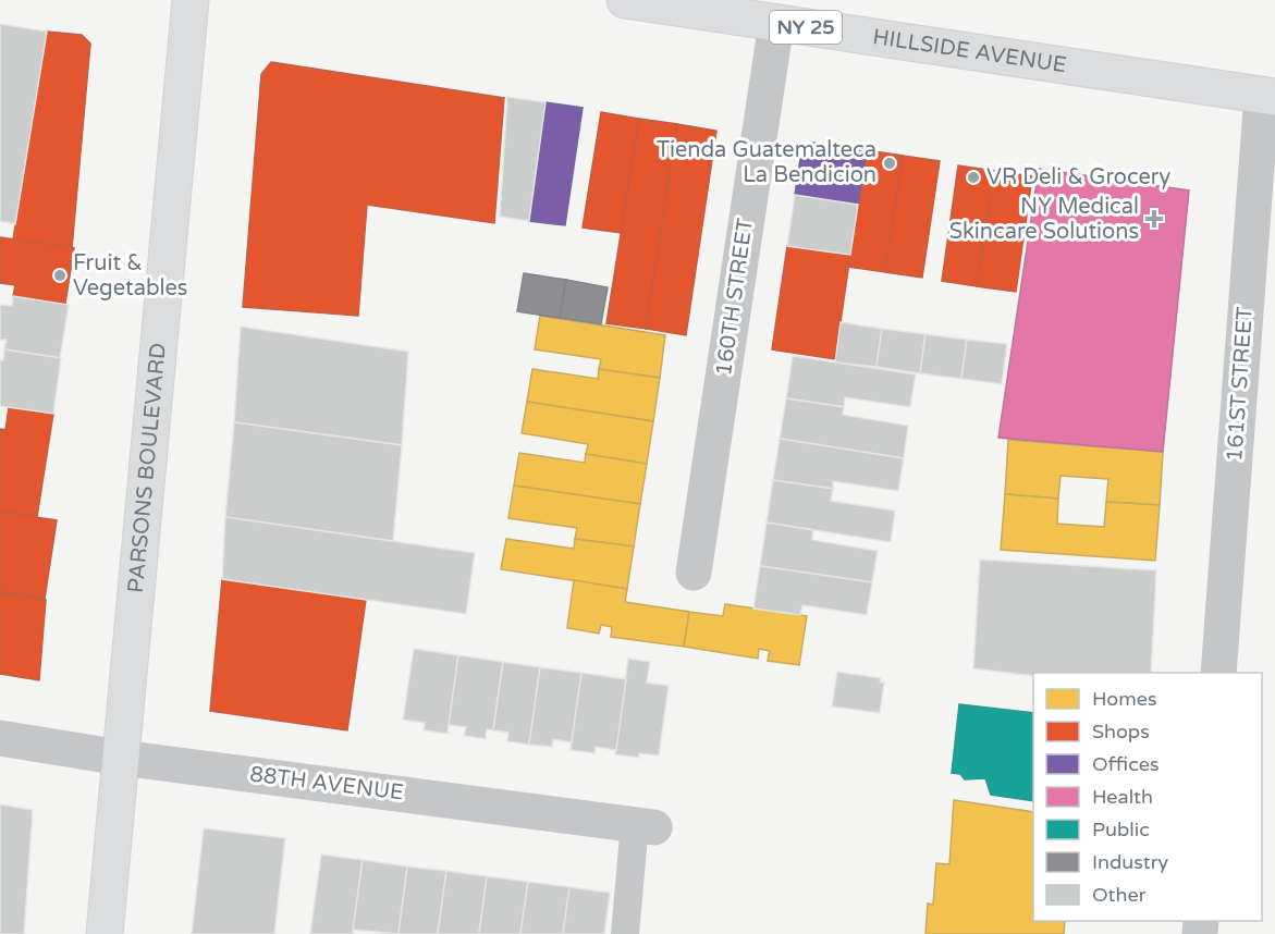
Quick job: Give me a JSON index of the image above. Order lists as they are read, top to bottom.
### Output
{
  "streets": {
    "street": [
      "NY 25",
      "HILLSIDE AVENUE",
      "160TH STREET",
      "161ST STREET",
      "PARSONS BOULEVARD",
      "88TH AVENUE"
    ]
  },
  "crossings": [
    ["HILLSIDE AVENUE", "160TH STREET"],
    ["HILLSIDE AVENUE", "161ST STREET"],
    ["PARSONS BOULEVARD", "88TH AVENUE"]
  ],
  "places": {
    "other": ["Tienda Guatemalteca La Bendicion", "VR Deli & Grocery", "Fruit & Vegetables"],
    "health": ["NY Medical Skincare Solutions"]
  },
  "legend": [
    "Homes",
    "Shops",
    "Offices",
    "Health",
    "Public",
    "Industry",
    "Other"
  ]
}
